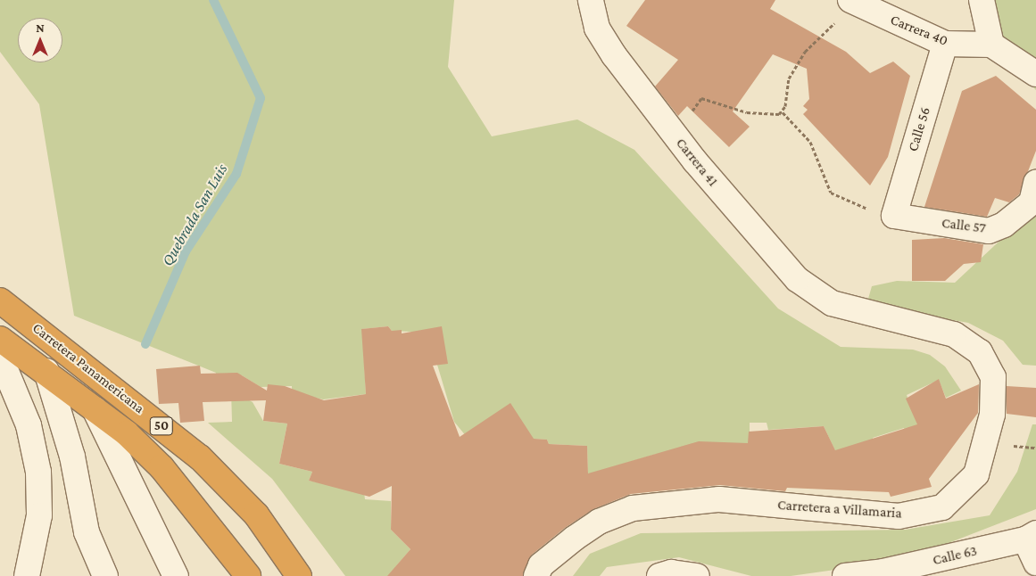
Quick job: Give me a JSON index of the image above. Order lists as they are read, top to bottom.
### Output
{
  "streets": {
    "highway": ["Carretera Panamericana", "50"],
    "street": [
      "Carrera 40",
      "Calle 56",
      "Carrera 41",
      "Calle 57",
      "Carretera a Villamaria",
      "Calle 63"
    ]
  },
  "crossings": [
    ["Carrera 40", "Calle 56"],
    ["Calle 56", "Calle 57"],
    ["Carrera 41", "Carretera a Villamaria"]
  ],
  "water": ["Quebrada San Luis"],
  "north": "top"
}
